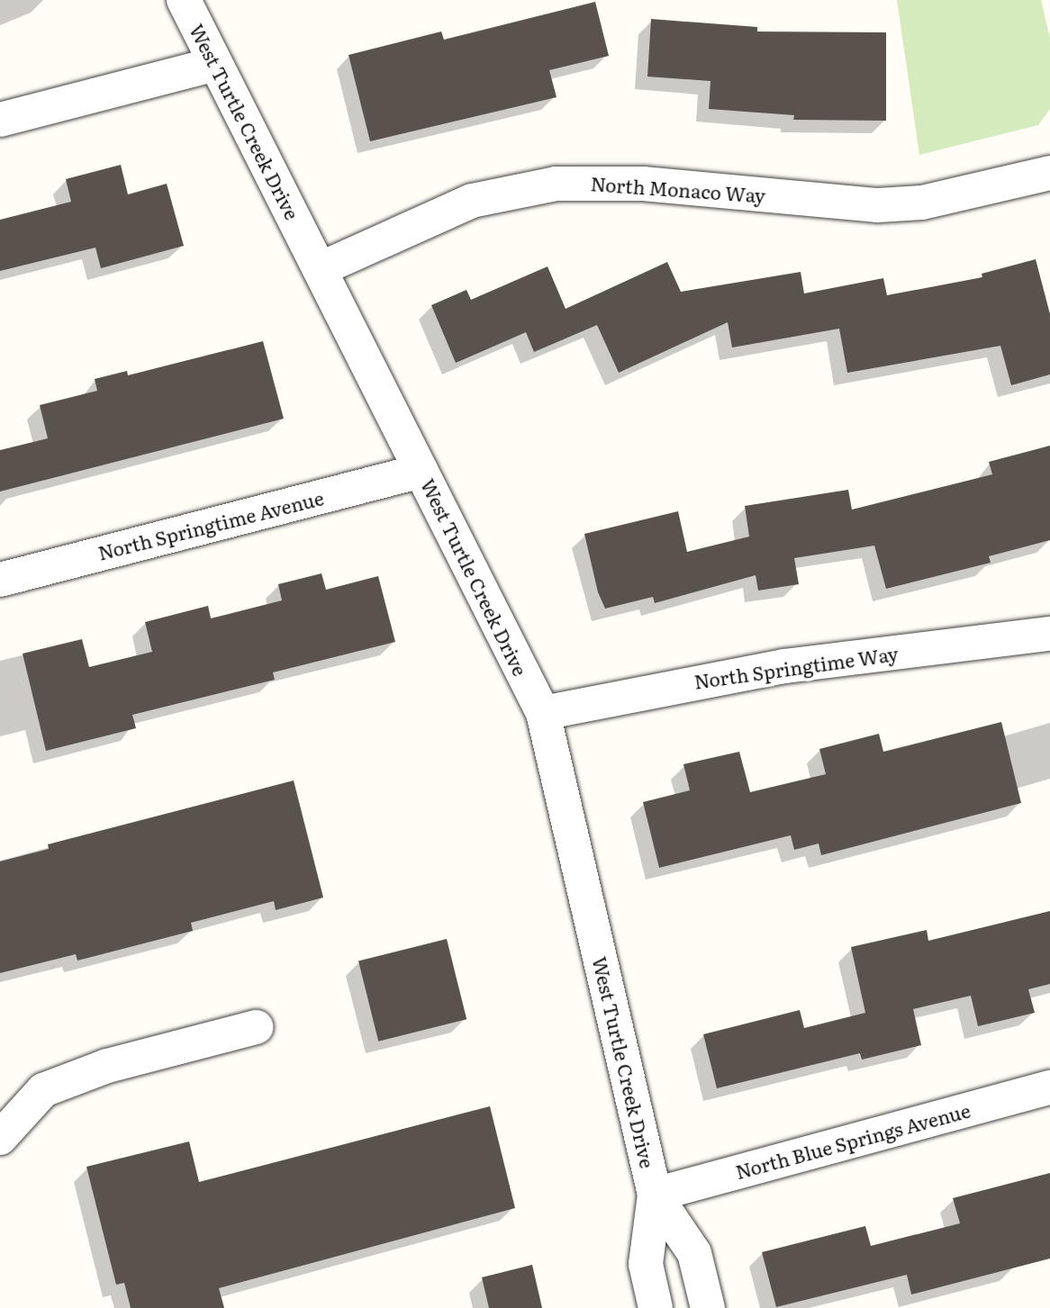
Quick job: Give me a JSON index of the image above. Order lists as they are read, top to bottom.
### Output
{
  "streets": {
    "street": [
      "West Turtle Creek Drive",
      "North Monaco Way",
      "North Springtime Avenue",
      "North Springtime Way",
      "North Blue Springs Avenue"
    ]
  },
  "crossings": [
    ["West Turtle Creek Drive", "North Monaco Way"],
    ["West Turtle Creek Drive", "North Springtime Avenue"],
    ["West Turtle Creek Drive", "North Springtime Way"],
    ["West Turtle Creek Drive", "North Blue Springs Avenue"]
  ]
}
